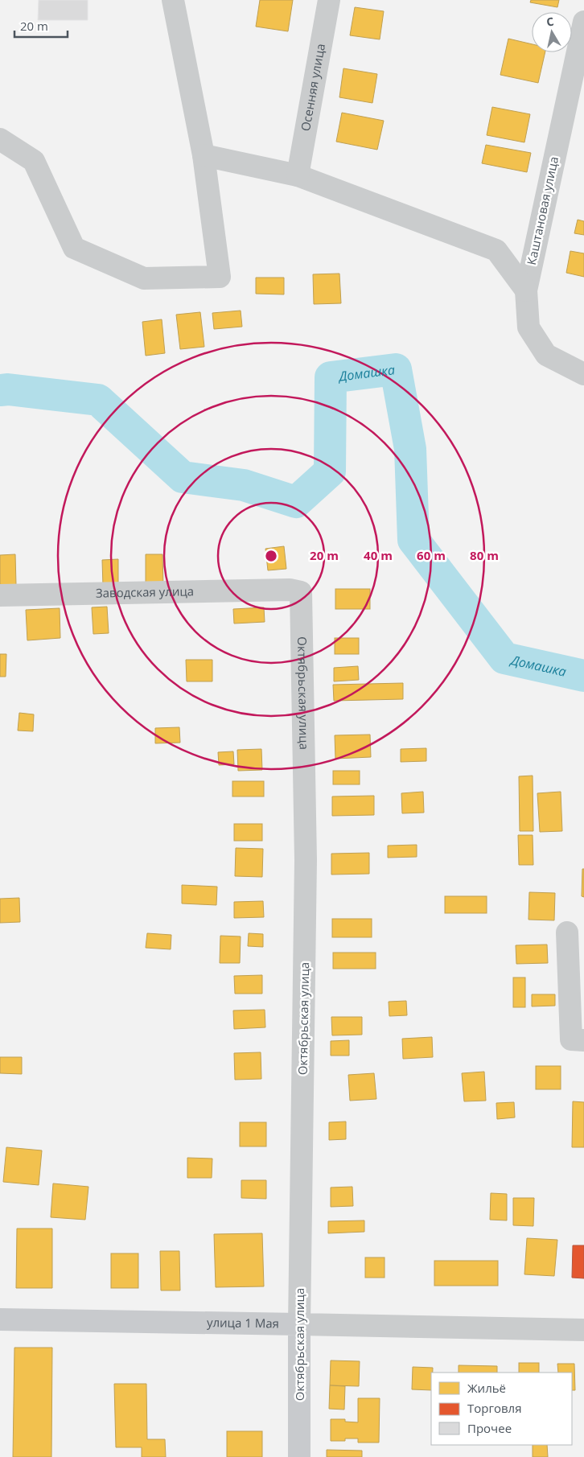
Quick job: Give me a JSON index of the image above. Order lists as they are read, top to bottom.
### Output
{
  "streets": {
    "main road": ["Октябрьская улица", "улица 1 Мая"],
    "street": ["Осенняя улица", "Каштановая улица", "Заводская улица"]
  },
  "crossings": [
    ["Заводская улица", "Октябрьская улица"],
    ["Октябрьская улица", "улица 1 Мая"]
  ],
  "water": ["Домашка"],
  "legend": ["Жильё", "Торговля", "Прочее"],
  "scale_bar": "20 m",
  "north": "top",
  "rings": [
    "20 m",
    "40 m",
    "60 m",
    "80 m"
  ]
}
